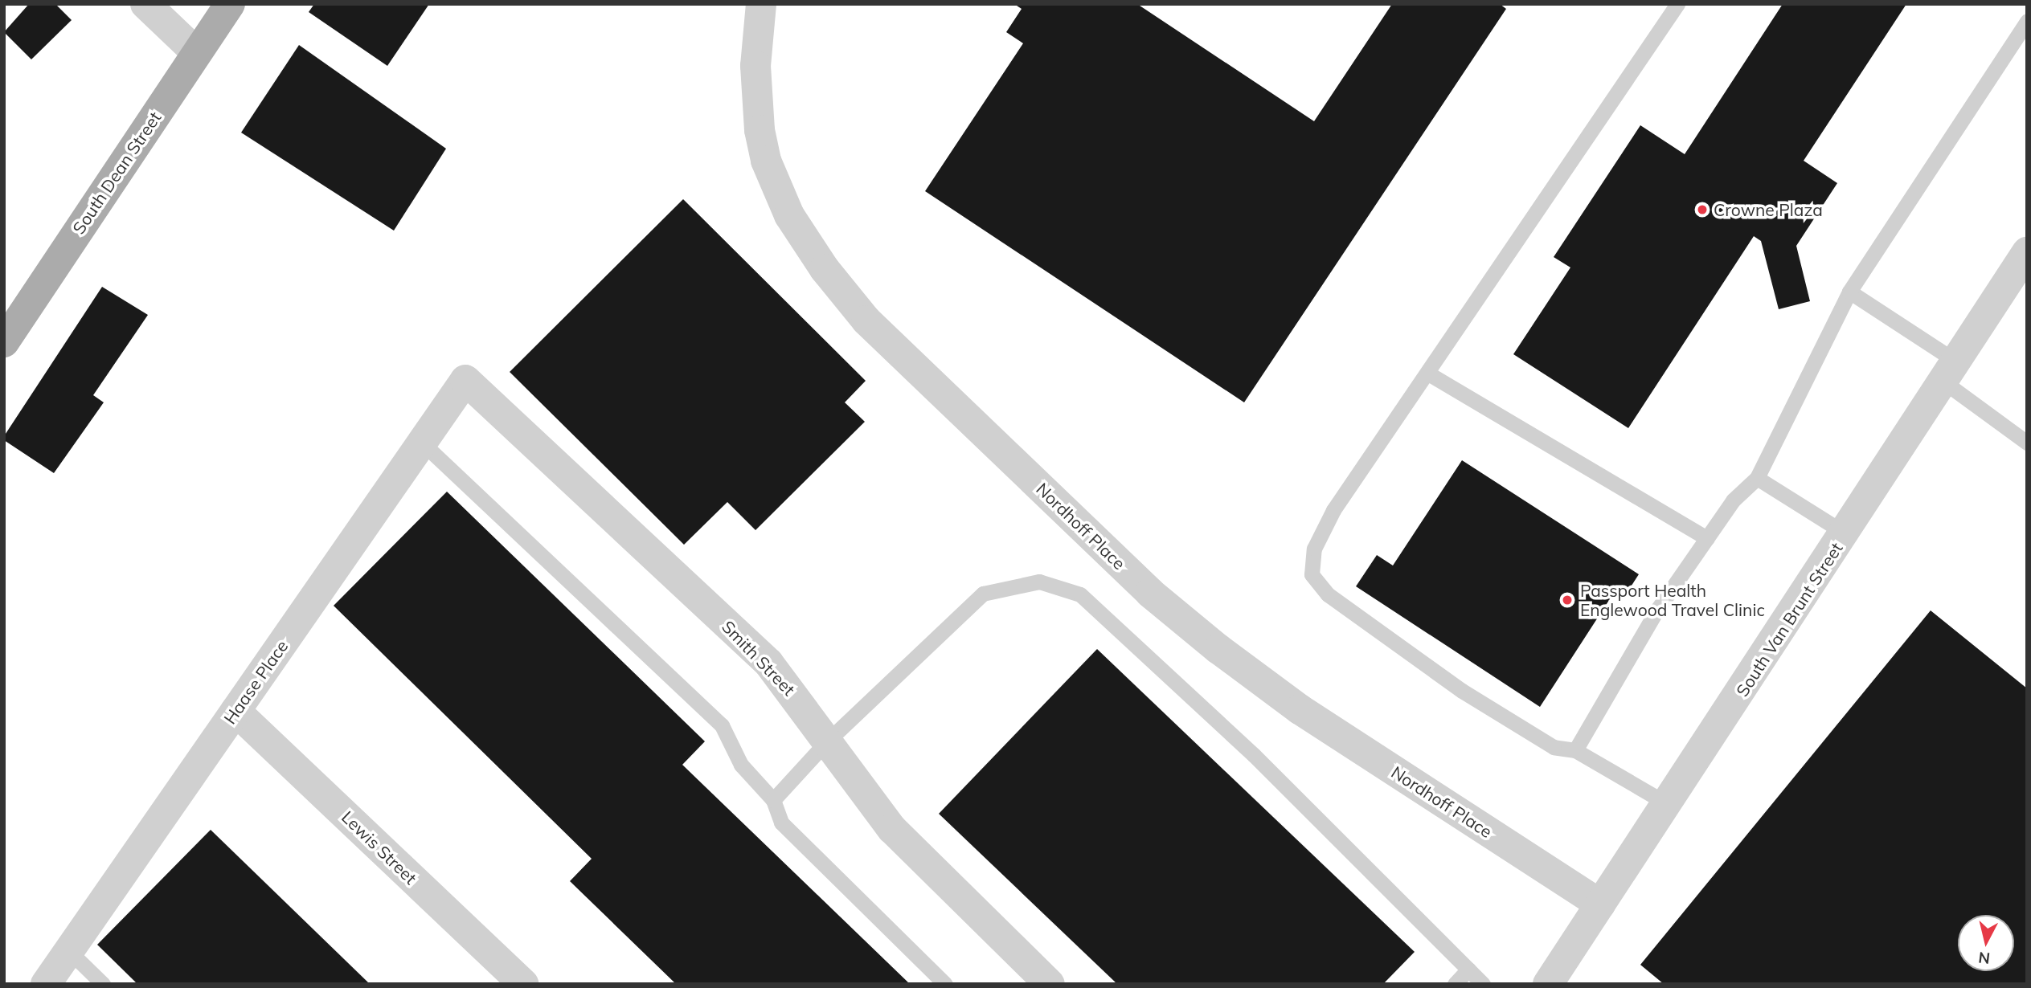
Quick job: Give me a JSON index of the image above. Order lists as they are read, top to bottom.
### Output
{
  "streets": {
    "main road": ["South Dean Street"],
    "street": [
      "Nordhoff Place",
      "South Van Brunt Street",
      "Smith Street",
      "Haase Place",
      "Lewis Street"
    ]
  },
  "crossings": [
    ["Nordhoff Place", "South Van Brunt Street"],
    ["Smith Street", "Haase Place"],
    ["Haase Place", "Lewis Street"]
  ],
  "places": ["Crowne Plaza", "Passport Health Englewood Travel Clinic"],
  "north": "bottom"
}
